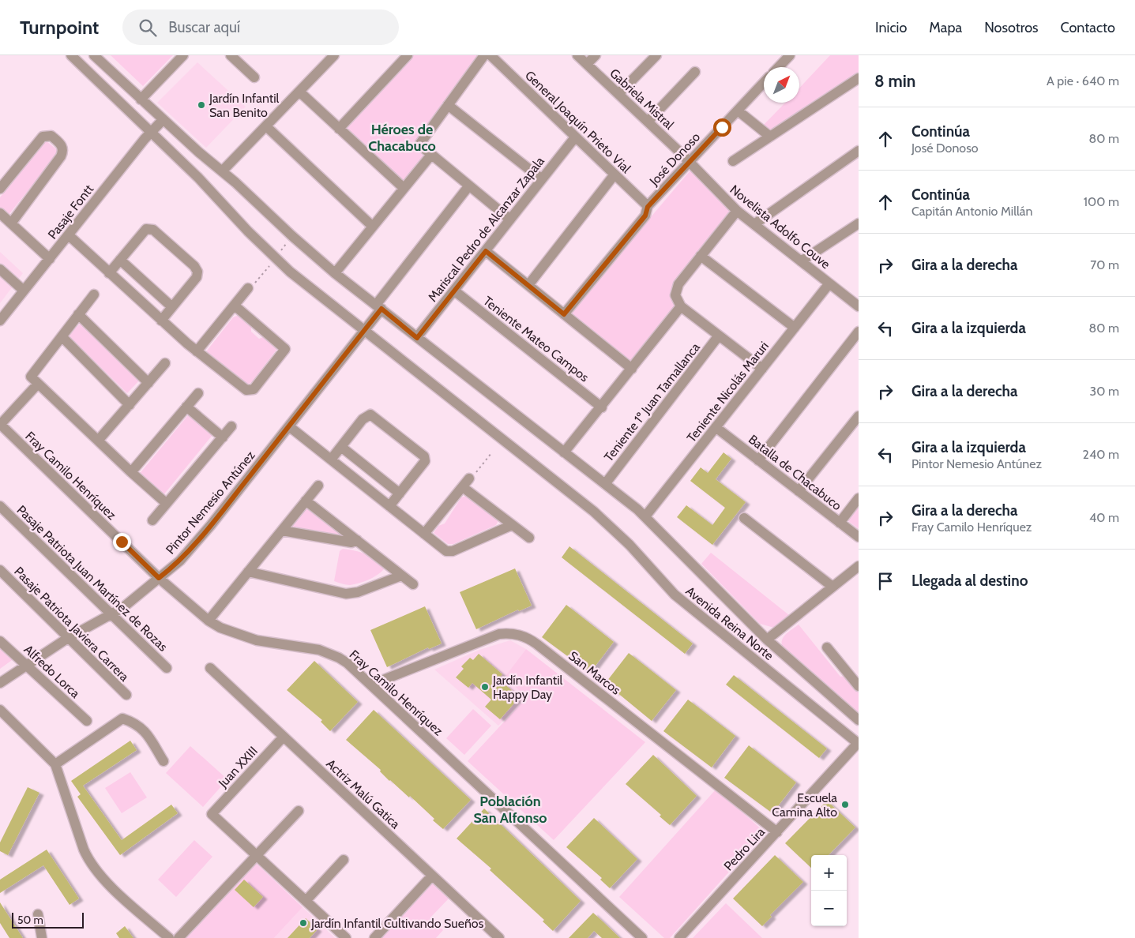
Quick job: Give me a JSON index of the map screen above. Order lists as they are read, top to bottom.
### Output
{
  "streets": {
    "street": [
      "Gabriela Mistral",
      "General Joaquín Prieto Vial",
      "José Donoso",
      "Pasaje Fontt",
      "Novelista Adolfo Couve",
      "Mariscal Pedro de Alcanzar Zapala",
      "Teniente Mateo Campos",
      "Teniente Nicolás Maruri",
      "Teniente 1º Juan Tamallanca",
      "Batalla de Chacabuco",
      "Fray Camilo Henríquez",
      "Pintor Nemesio Antúnez",
      "Pasaje Patriota Juan Martínez de Rozas",
      "Avenida Reina Norte",
      "Pasaje Patriota Javiera Carrera",
      "Alfredo Lorca",
      "San Marcos",
      "Juan XXIII",
      "Actriz Malú Gatica",
      "Pedro Lira"
    ]
  },
  "crossings": [
    ["Gabriela Mistral", "José Donoso"],
    ["Gabriela Mistral", "Novelista Adolfo Couve"],
    ["General Joaquín Prieto Vial", "José Donoso"],
    ["General Joaquín Prieto Vial", "Mariscal Pedro de Alcanzar Zapala"],
    ["José Donoso", "Novelista Adolfo Couve"],
    ["Pasaje Fontt", "Avenida Reina Norte"],
    ["Novelista Adolfo Couve", "Teniente Nicolás Maruri"],
    ["Mariscal Pedro de Alcanzar Zapala", "Teniente Mateo Campos"],
    ["Mariscal Pedro de Alcanzar Zapala", "Avenida Reina Norte"],
    ["Teniente Nicolás Maruri", "Batalla de Chacabuco"],
    ["Teniente Nicolás Maruri", "Avenida Reina Norte"],
    ["Teniente 1º Juan Tamallanca", "Avenida Reina Norte"],
    ["Fray Camilo Henríquez", "Pintor Nemesio Antúnez"],
    ["Fray Camilo Henríquez", "San Marcos"],
    ["Pintor Nemesio Antúnez", "Pasaje Patriota Juan Martínez de Rozas"],
    ["Pintor Nemesio Antúnez", "Avenida Reina Norte"],
    ["Pintor Nemesio Antúnez", "Pasaje Patriota Javiera Carrera"],
    ["Pintor Nemesio Antúnez", "Alfredo Lorca"],
    ["Avenida Reina Norte", "Pedro Lira"],
    ["San Marcos", "Pedro Lira"],
    ["Juan XXIII", "Actriz Malú Gatica"]
  ],
  "districts": ["Héroes de Chacabuco", "Población San Alfonso"],
  "places": [
    "Jardín Infantil San Benito",
    "Jardín Infantil Happy Day",
    "Escuela Camina Alto",
    "Jardín Infantil Cultivando Sueños"
  ],
  "scale_bar": "50 m",
  "north": "top right",
  "page": {
    "header": "Turnpoint",
    "search": "Buscar aquí",
    "nav": [
      "Inicio",
      "Mapa",
      "Nosotros",
      "Contacto"
    ],
    "heading": ["8 min", "A pie · 640 m"],
    "list": [
      ["Continúa", "José Donoso", "80 m"],
      ["Continúa", "Capitán Antonio Millán", "100 m"],
      ["Gira a la derecha", "70 m"],
      ["Gira a la izquierda", "80 m"],
      ["Gira a la derecha", "30 m"],
      ["Gira a la izquierda", "Pintor Nemesio Antúnez", "240 m"],
      ["Gira a la derecha", "Fray Camilo Henríquez", "40 m"],
      "Llegada al destino"
    ],
    "map_buttons": ["+", "−"],
    "scale": "50 m"
  }
}
